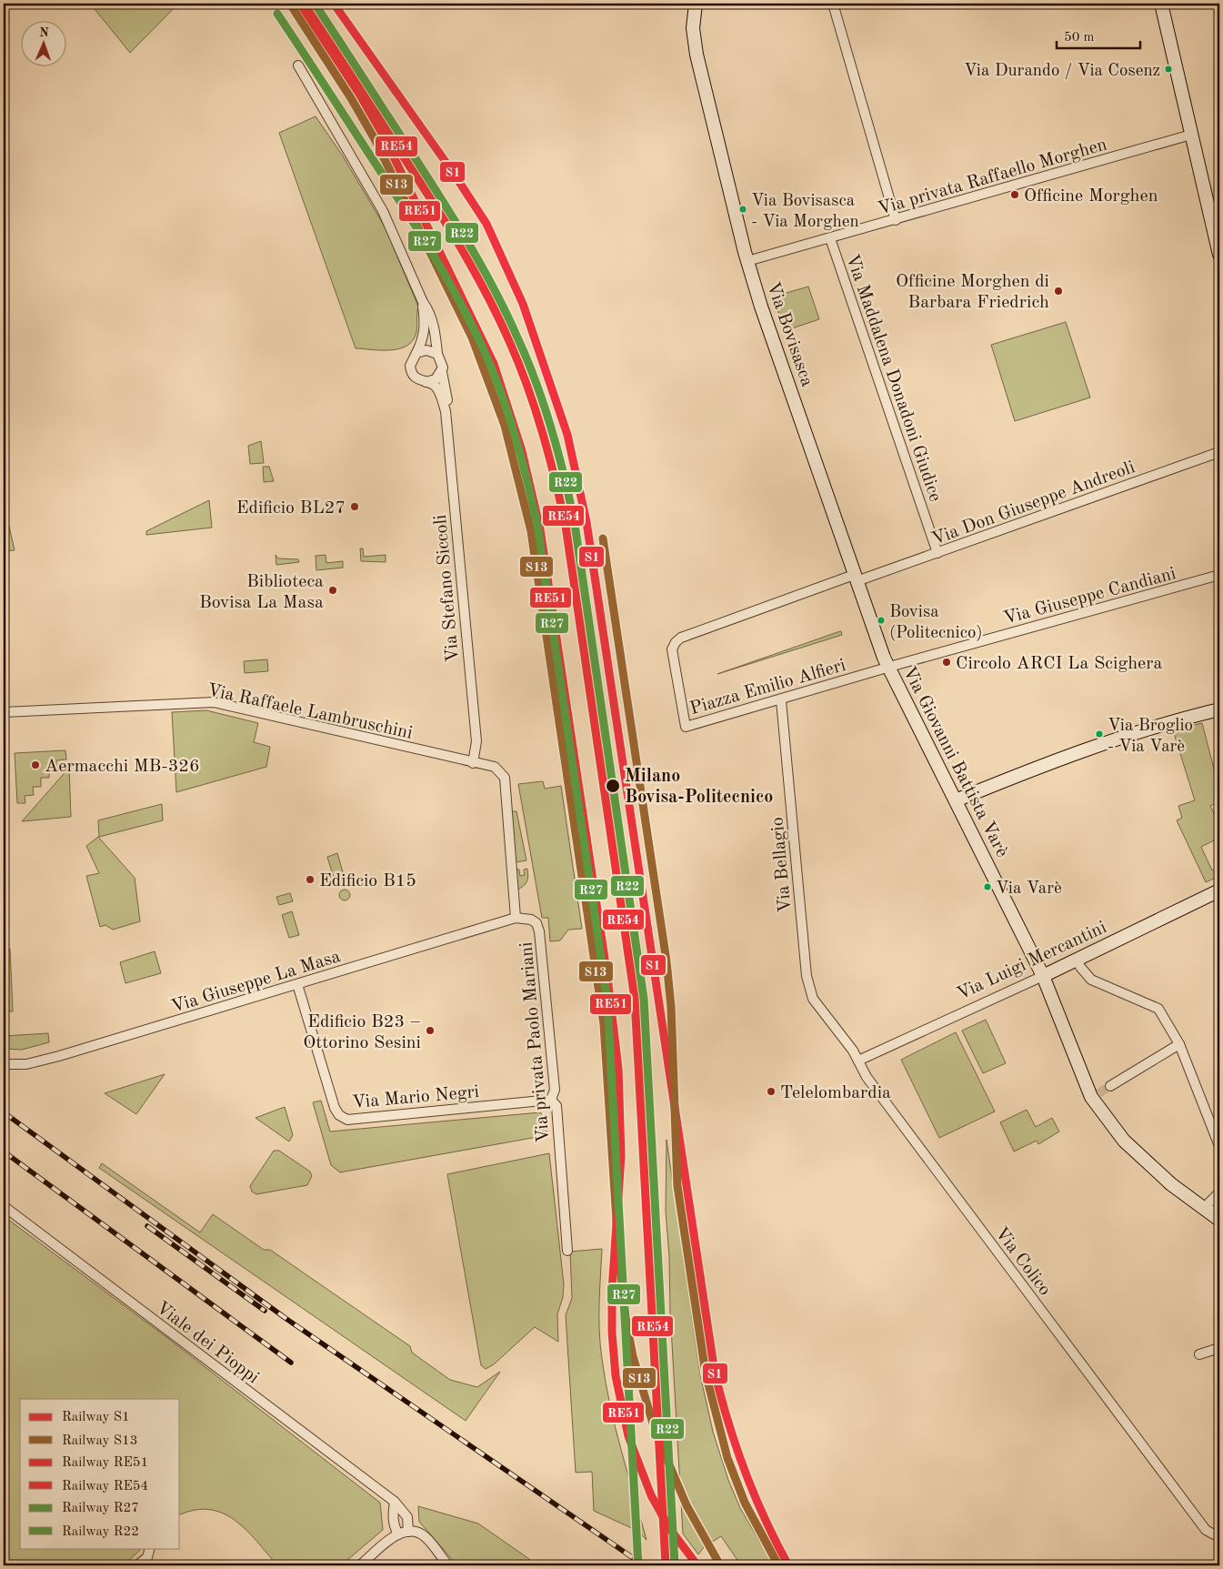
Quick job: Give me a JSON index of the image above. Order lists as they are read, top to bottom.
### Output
{
  "streets": {
    "street": [
      "Via privata Raffaello Morghen",
      "Via Bovisasca",
      "Via Maddalena Donadoni Giudice",
      "Via Don Giuseppe Andreoli",
      "Via Stefano Siccoli",
      "Via Giuseppe Candiani",
      "Piazza Emilio Alfieri",
      "Via Raffaele Lambruschini",
      "Via Giovanni Battista Varè",
      "Via Bellagio",
      "Via Luigi Mercantini",
      "Via Giuseppe La Masa",
      "Via privata Paolo Mariani",
      "Via Mario Negri",
      "Via Colico",
      "Viale dei Pioppi"
    ]
  },
  "crossings": [
    ["Via privata Raffaello Morghen", "Via Bovisasca"],
    ["Via privata Raffaello Morghen", "Via Maddalena Donadoni Giudice"],
    ["Via Bovisasca", "Via Don Giuseppe Andreoli"],
    ["Via Bovisasca", "Via Giuseppe Candiani"],
    ["Via Bovisasca", "Piazza Emilio Alfieri"],
    ["Via Bovisasca", "Via Giovanni Battista Varè"],
    ["Via Maddalena Donadoni Giudice", "Via Don Giuseppe Andreoli"],
    ["Via Don Giuseppe Andreoli", "Piazza Emilio Alfieri"],
    ["Via Stefano Siccoli", "Via Raffaele Lambruschini"],
    ["Via Stefano Siccoli", "Via privata Paolo Mariani"],
    ["Via Giuseppe Candiani", "Piazza Emilio Alfieri"],
    ["Via Giuseppe Candiani", "Via Giovanni Battista Varè"],
    ["Piazza Emilio Alfieri", "Via Giovanni Battista Varè"],
    ["Piazza Emilio Alfieri", "Via Bellagio"],
    ["Via Raffaele Lambruschini", "Via privata Paolo Mariani"],
    ["Via Giovanni Battista Varè", "Via Luigi Mercantini"],
    ["Via Bellagio", "Via Colico"],
    ["Via Luigi Mercantini", "Via Colico"],
    ["Via Giuseppe La Masa", "Via privata Paolo Mariani"],
    ["Via Giuseppe La Masa", "Via Mario Negri"],
    ["Via privata Paolo Mariani", "Via Mario Negri"]
  ],
  "places": [
    "Via Durando / Via Cosenz",
    "Officine Morghen",
    "Via Bovisasca - Via Morghen",
    "Officine Morghen di Barbara Friedrich",
    "Edificio BL27",
    "Biblioteca Bovisa La Masa",
    "Bovisa (Politecnico)",
    "Circolo ARCI La Scighera",
    "Via Broglio - Via Varè",
    "Aermacchi MB-326",
    "Milano Bovisa-Politecnico",
    "Edificio B15",
    "Via Varè",
    "Edificio B23 – Ottorino Sesini",
    "Telelombardia"
  ],
  "lines": [
    "rail line S1",
    "rail line RE51",
    "rail line RE54",
    "rail line R22",
    "rail line S13",
    "rail line R27"
  ],
  "legend": [
    "Railway S1",
    "Railway S13",
    "Railway RE51",
    "Railway RE54",
    "Railway R27",
    "Railway R22"
  ],
  "scale_bar": "50 m",
  "north": "top"
}
